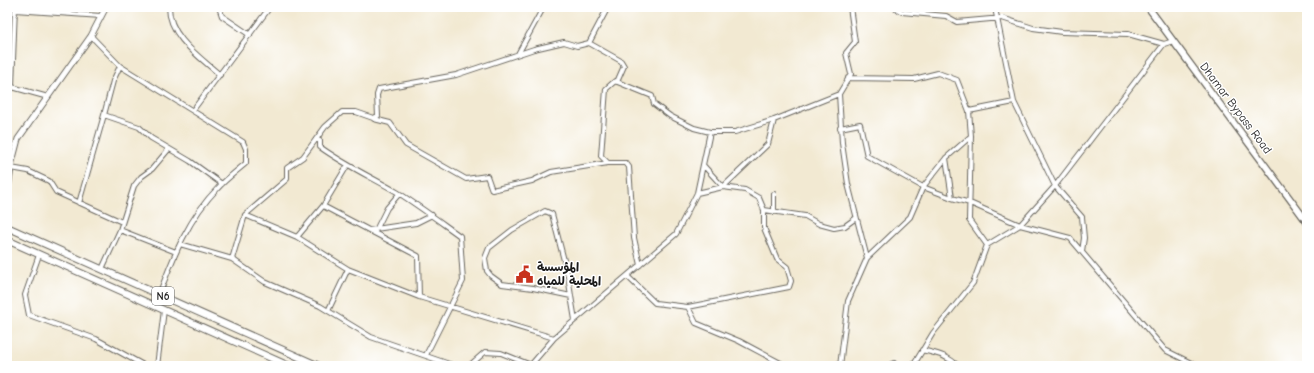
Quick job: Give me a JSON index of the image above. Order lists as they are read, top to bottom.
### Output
{
  "streets": {
    "main road": ["Dhamar Bypass Road", "N6"]
  },
  "places": {
    "public building": ["المؤسسة المحلية للمياه"]
  }
}
